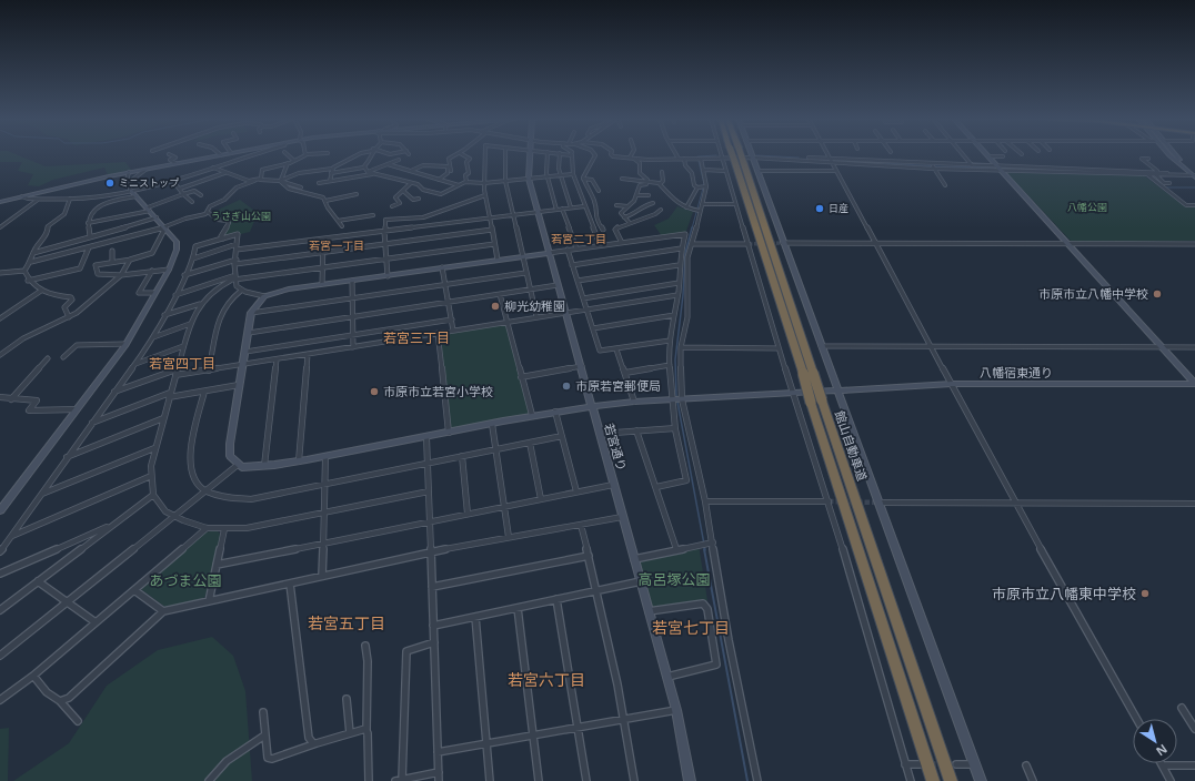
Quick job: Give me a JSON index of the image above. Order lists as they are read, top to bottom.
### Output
{
  "streets": {
    "highway": ["館山自動車道"],
    "street": ["八幡宿東通り", "若宮通り"]
  },
  "districts": [
    "若宮二丁目",
    "若宮一丁目",
    "若宮三丁目",
    "若宮四丁目",
    "若宮五丁目",
    "若宮七丁目",
    "若宮六丁目"
  ],
  "parks": [
    "八幡公園",
    "うさぎ山公園",
    "高呂塚公園",
    "あづま公園"
  ],
  "places": [
    "ミニストップ",
    "日産",
    "市原市立八幡中学校",
    "柳光幼稚園",
    "市原若宮郵便局",
    "市原市立若宮小学校",
    "市原市立八幡東中学校"
  ],
  "north": "bottom right"
}
